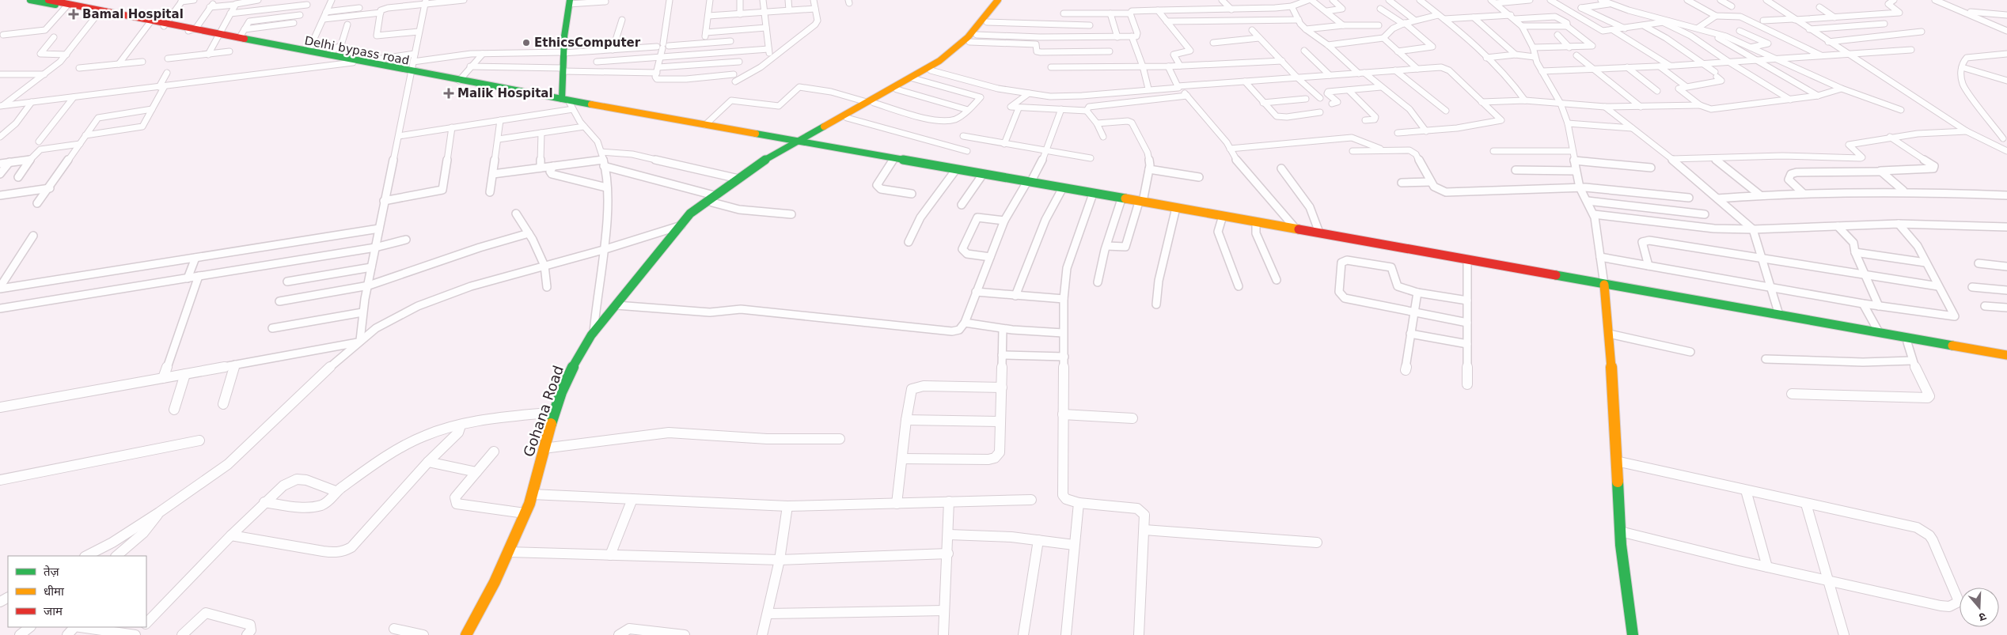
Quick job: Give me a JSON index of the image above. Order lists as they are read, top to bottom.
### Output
{
  "streets": {
    "main road": ["Delhi bypass road", "Gohana Road"]
  },
  "places": {
    "health": ["Bamal Hospital", "Malik Hospital"],
    "other": ["EthicsComputer"]
  },
  "legend": ["तेज़", "धीमा", "जाम"],
  "north": "bottom"
}
